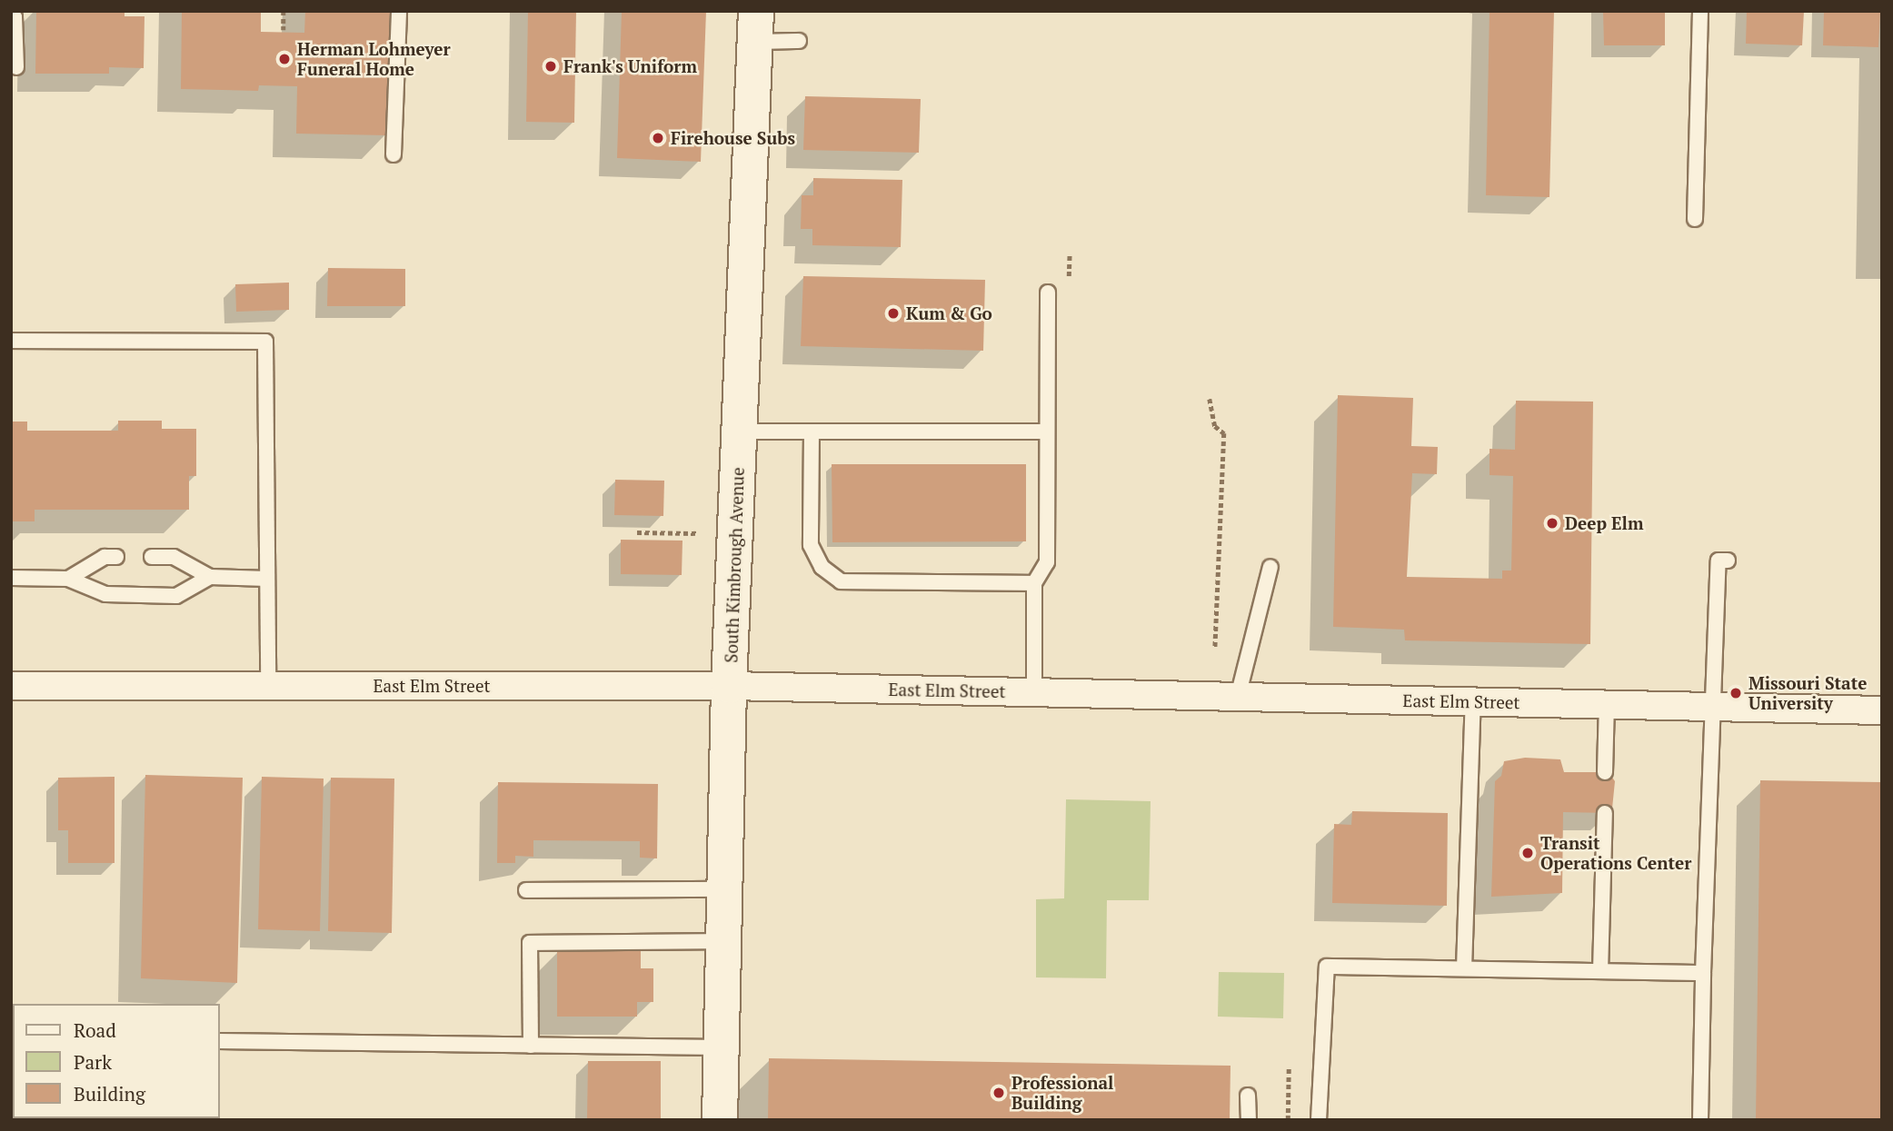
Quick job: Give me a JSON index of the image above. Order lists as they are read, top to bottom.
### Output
{
  "streets": {
    "main road": ["South Kimbrough Avenue"],
    "street": ["East Elm Street"]
  },
  "crossings": [
    ["South Kimbrough Avenue", "East Elm Street"]
  ],
  "places": [
    "Herman Lohmeyer Funeral Home",
    "Frank's Uniform",
    "Firehouse Subs",
    "Kum & Go",
    "Deep Elm",
    "Missouri State University",
    "Transit Operations Center",
    "Professional Building"
  ],
  "legend": ["Road", "Park", "Building"]
}
